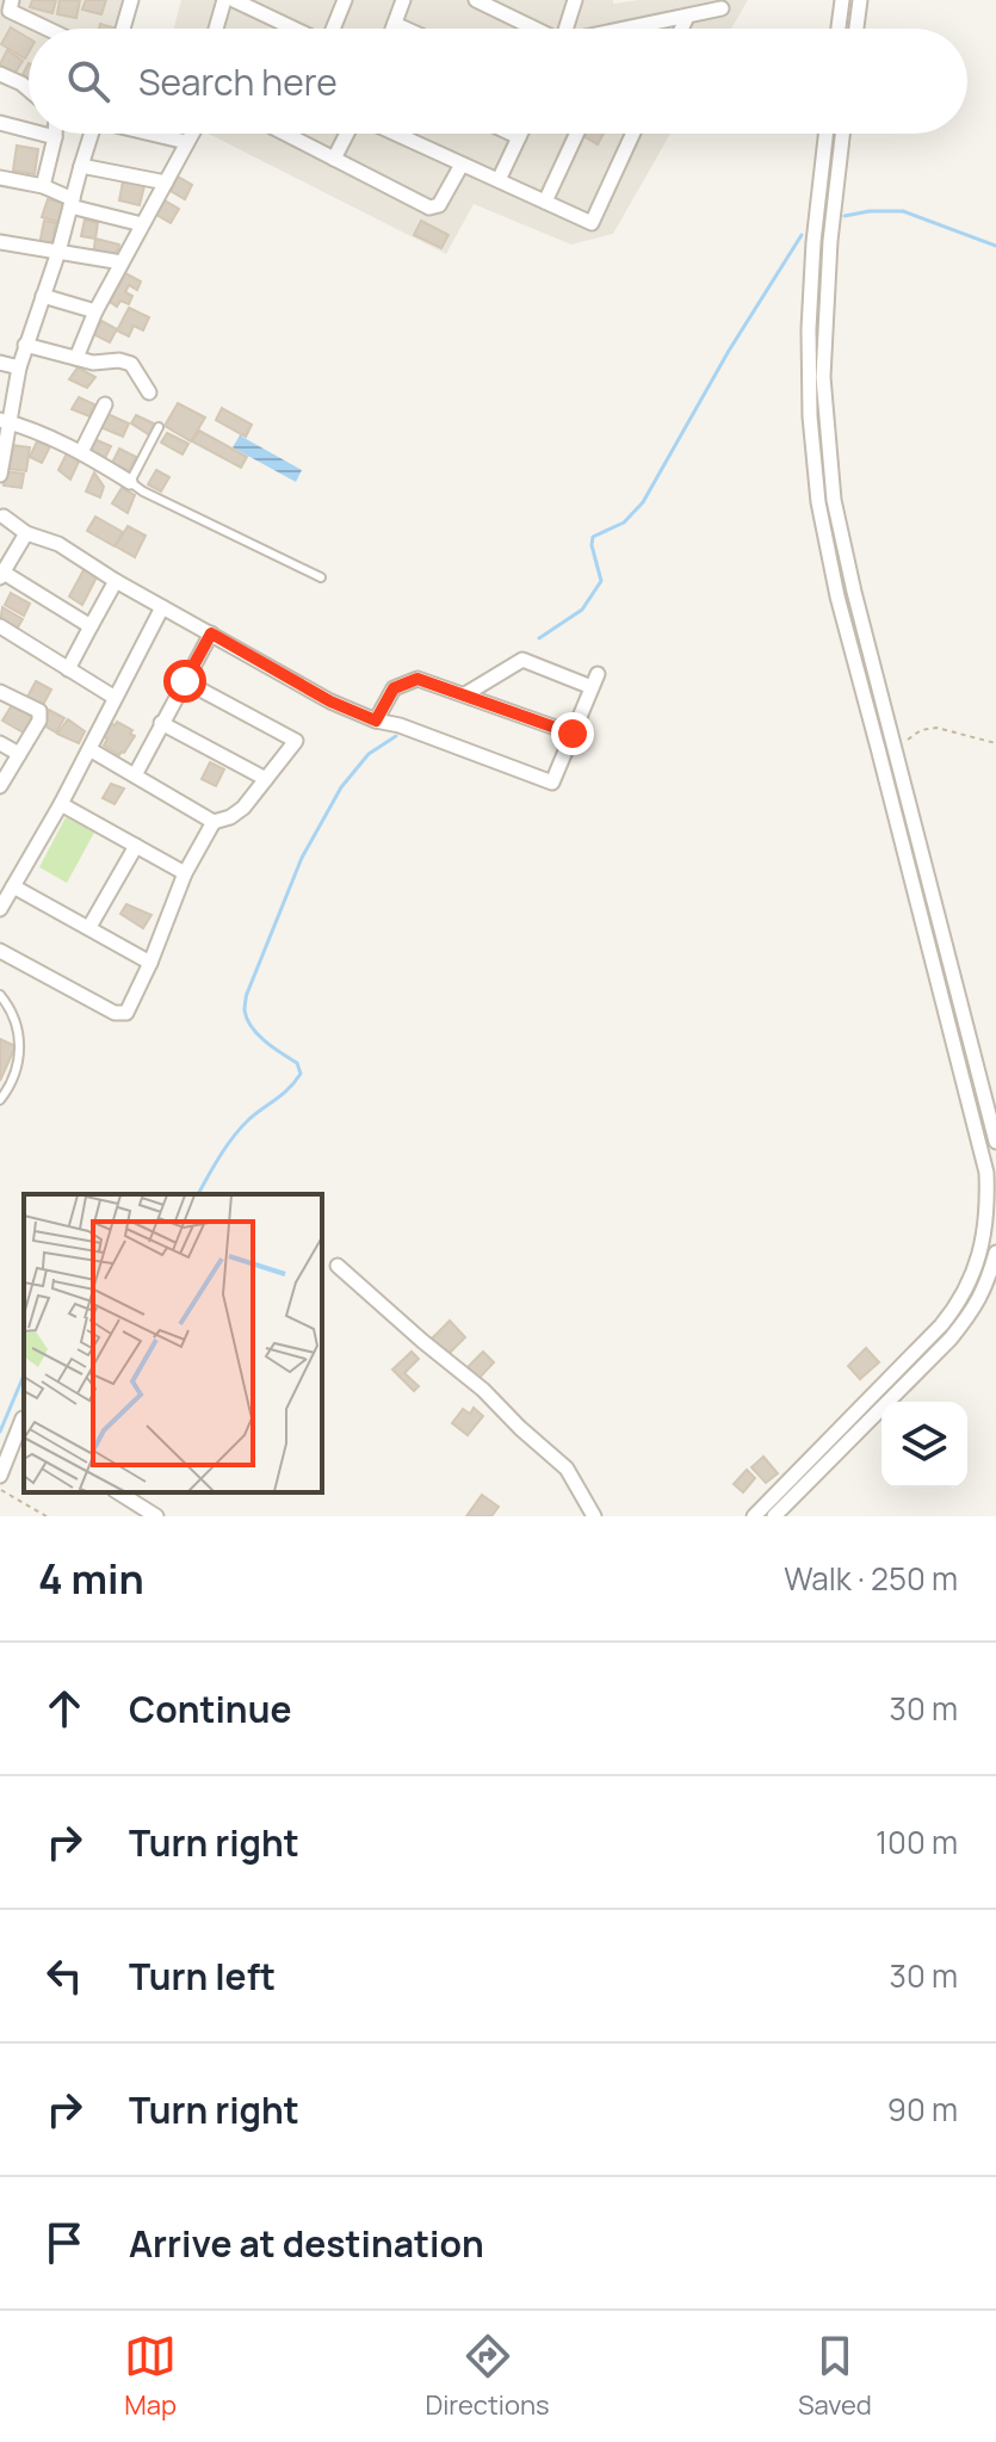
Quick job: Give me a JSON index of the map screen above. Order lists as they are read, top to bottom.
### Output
{
  "page": {
    "search": "Search here",
    "heading": ["4 min", "Walk · 250 m"],
    "list": [
      ["Continue", "30 m"],
      ["Turn right", "100 m"],
      ["Turn left", "30 m"],
      ["Turn right", "90 m"],
      "Arrive at destination"
    ],
    "nav": ["Map", "Directions", "Saved"]
  }
}
